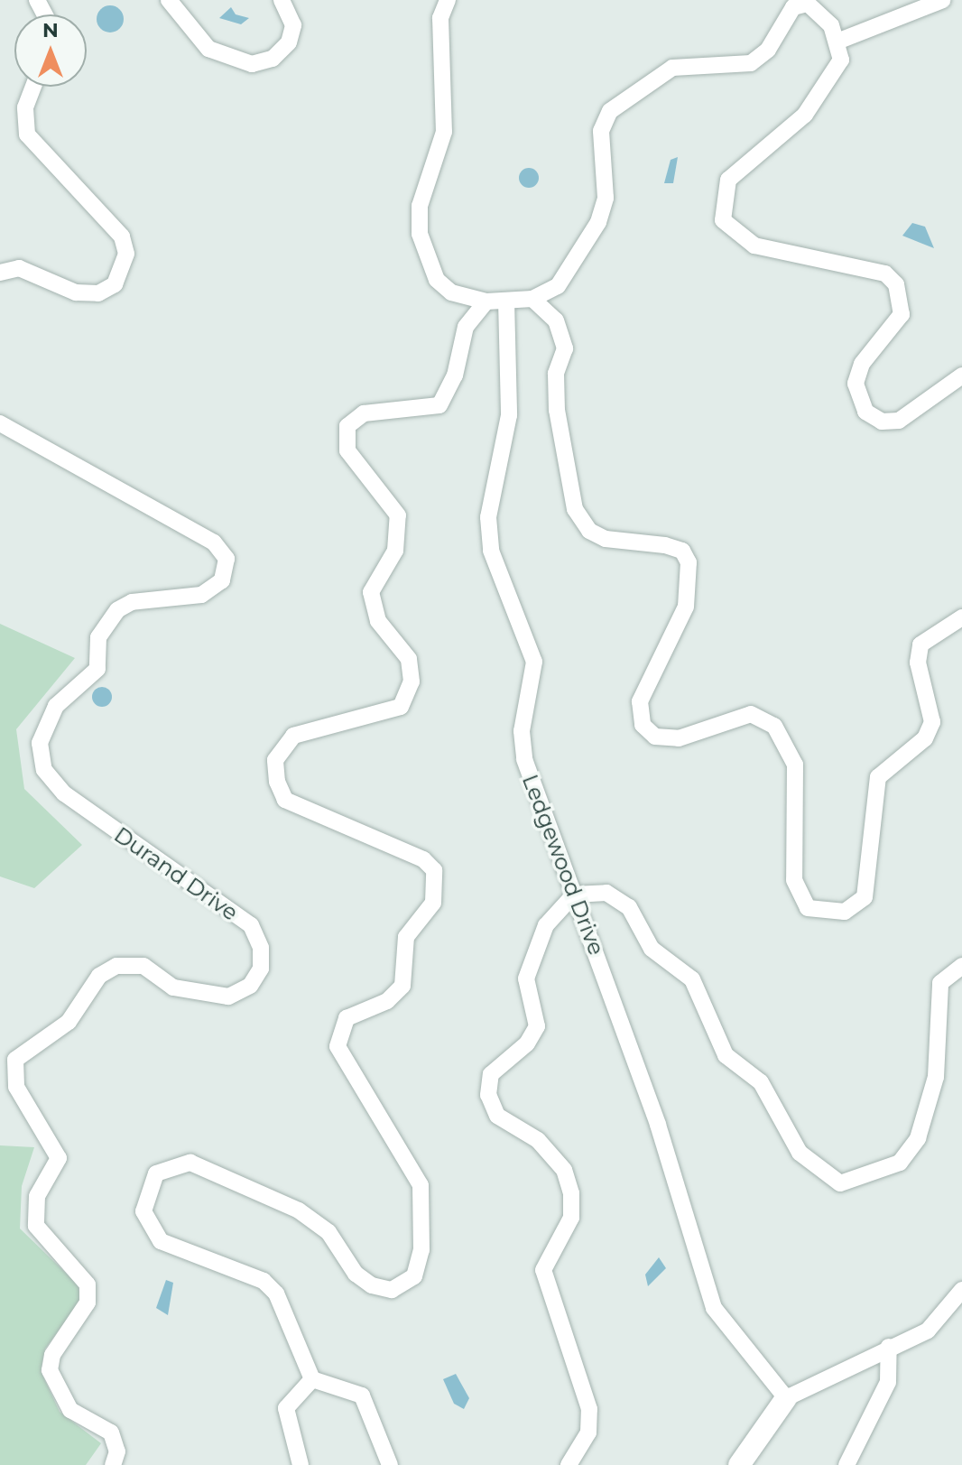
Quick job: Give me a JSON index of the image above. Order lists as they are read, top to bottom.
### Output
{
  "streets": {
    "street": ["Ledgewood Drive", "Durand Drive"]
  },
  "north": "top"
}
